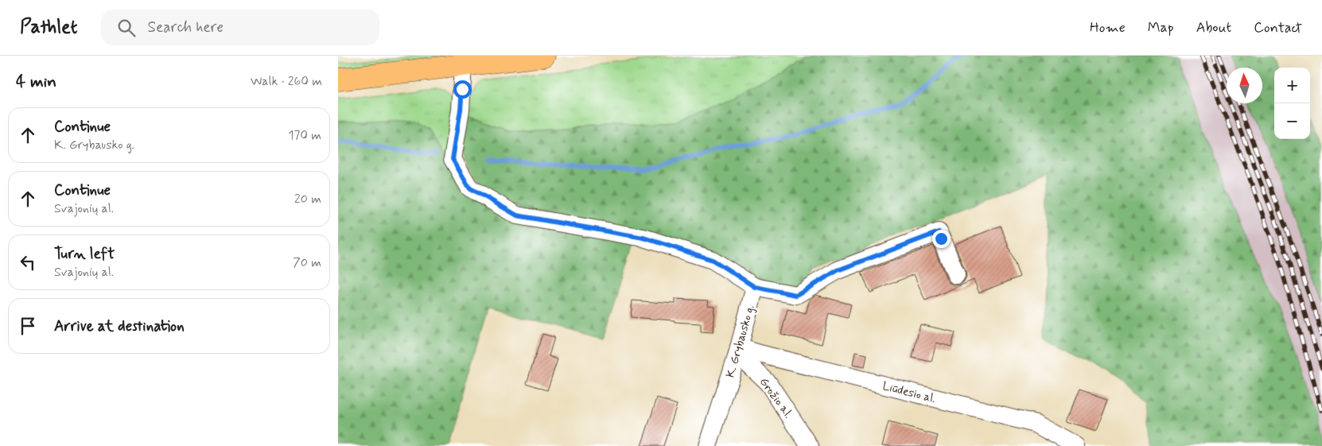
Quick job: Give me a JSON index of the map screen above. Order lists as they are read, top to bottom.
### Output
{
  "streets": {
    "street": ["K. Grybausko g.", "Liūdesio al.", "Grožio al."]
  },
  "crossings": [
    ["K. Grybausko g.", "Liūdesio al."],
    ["K. Grybausko g.", "Grožio al."],
    ["Liūdesio al.", "Grožio al."]
  ],
  "north": "top",
  "page": {
    "header": "Pathlet",
    "search": "Search here",
    "nav": [
      "Home",
      "Map",
      "About",
      "Contact"
    ],
    "heading": ["4 min", "Walk · 260 m"],
    "map_buttons": ["+", "−"],
    "list": [
      ["Continue", "K. Grybausko g.", "170 m"],
      ["Continue", "Svajonių al.", "20 m"],
      ["Turn left", "Svajonių al.", "70 m"],
      "Arrive at destination"
    ]
  }
}
